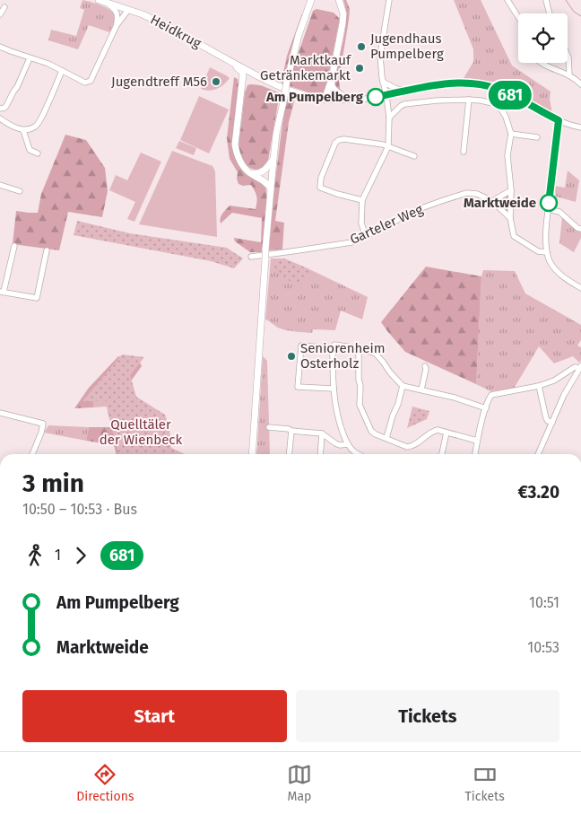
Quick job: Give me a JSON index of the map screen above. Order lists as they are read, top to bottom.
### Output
{
  "streets": {
    "main road": ["Heidkrug"],
    "street": ["Garteler Weg"]
  },
  "parks": ["Quelltäler der Wienbeck"],
  "places": [
    "Jugendhaus Pumpelberg",
    "Marktkauf Getränkemarkt",
    "Jugendtreff M56",
    "Am Pumpelberg",
    "Marktweide",
    "Seniorenheim Osterholz"
  ],
  "lines": ["bus line 681"],
  "page": {
    "on_map": "681",
    "heading": ["3 min", "10:50 – 10:53 · Bus", "€3.20"],
    "legs": ["1", "681"],
    "list": [
      {
        "name": "Am Pumpelberg",
        "value": "10:51"
      },
      {
        "name": "Marktweide",
        "value": "10:53"
      }
    ],
    "buttons": ["Start", "Tickets"],
    "tabs": ["Directions", "Map", "Tickets"]
  }
}
